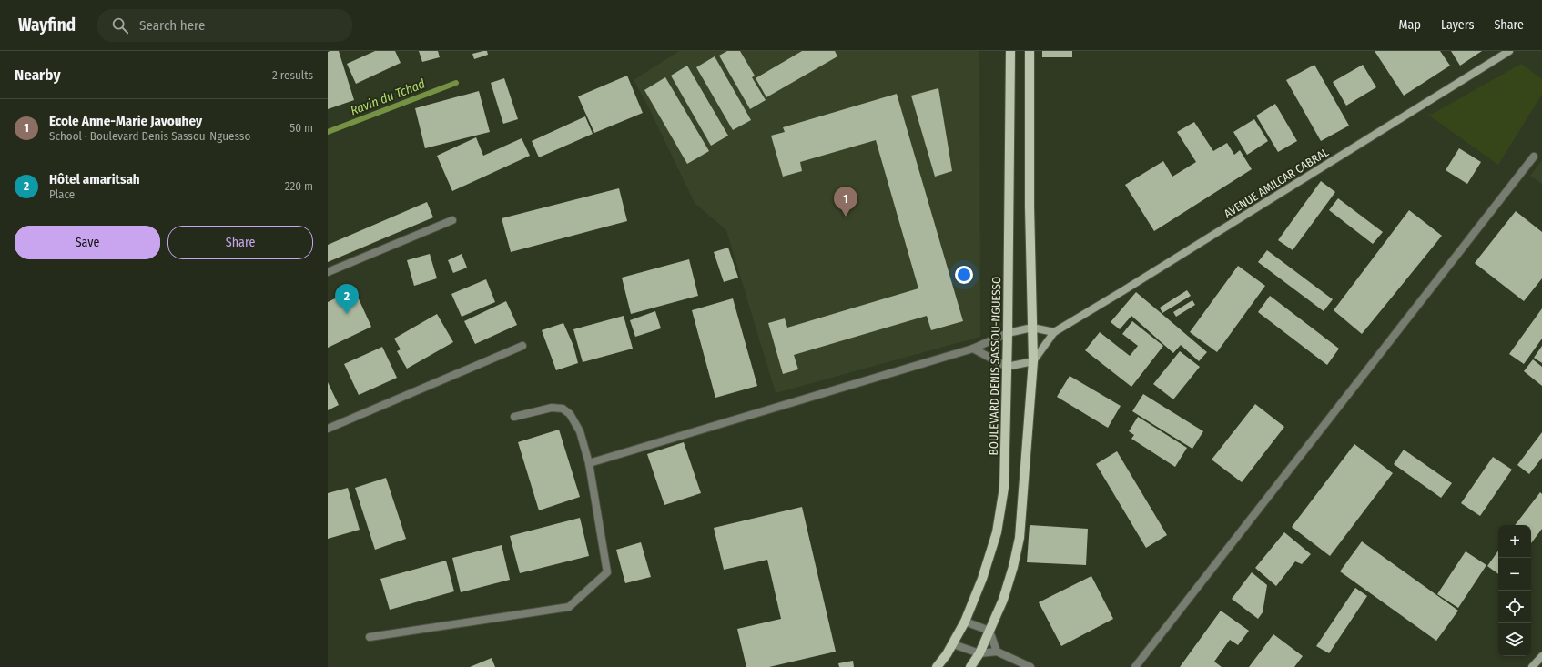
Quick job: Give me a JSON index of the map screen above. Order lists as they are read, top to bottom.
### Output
{
  "streets": {
    "main road": ["AVENUE AMILCAR CABRAL", "BOULEVARD DENIS SASSOU-NGUESSO"]
  },
  "water": ["Ravin du Tchad"],
  "page": {
    "header": "Wayfind",
    "search": "Search here",
    "nav": ["Map", "Layers", "Share"],
    "heading": ["Nearby", "2 results"],
    "list": [
      {
        "mark": "1",
        "name": "Ecole Anne-Marie Javouhey",
        "note": "School · Boulevard Denis Sassou-Nguesso",
        "value": "50 m"
      },
      {
        "mark": "2",
        "name": "Hôtel amaritsah",
        "note": "Place",
        "value": "220 m"
      }
    ],
    "pins": ["1", "2"],
    "buttons": ["Save", "Share"],
    "map_buttons": ["+", "−"]
  }
}
